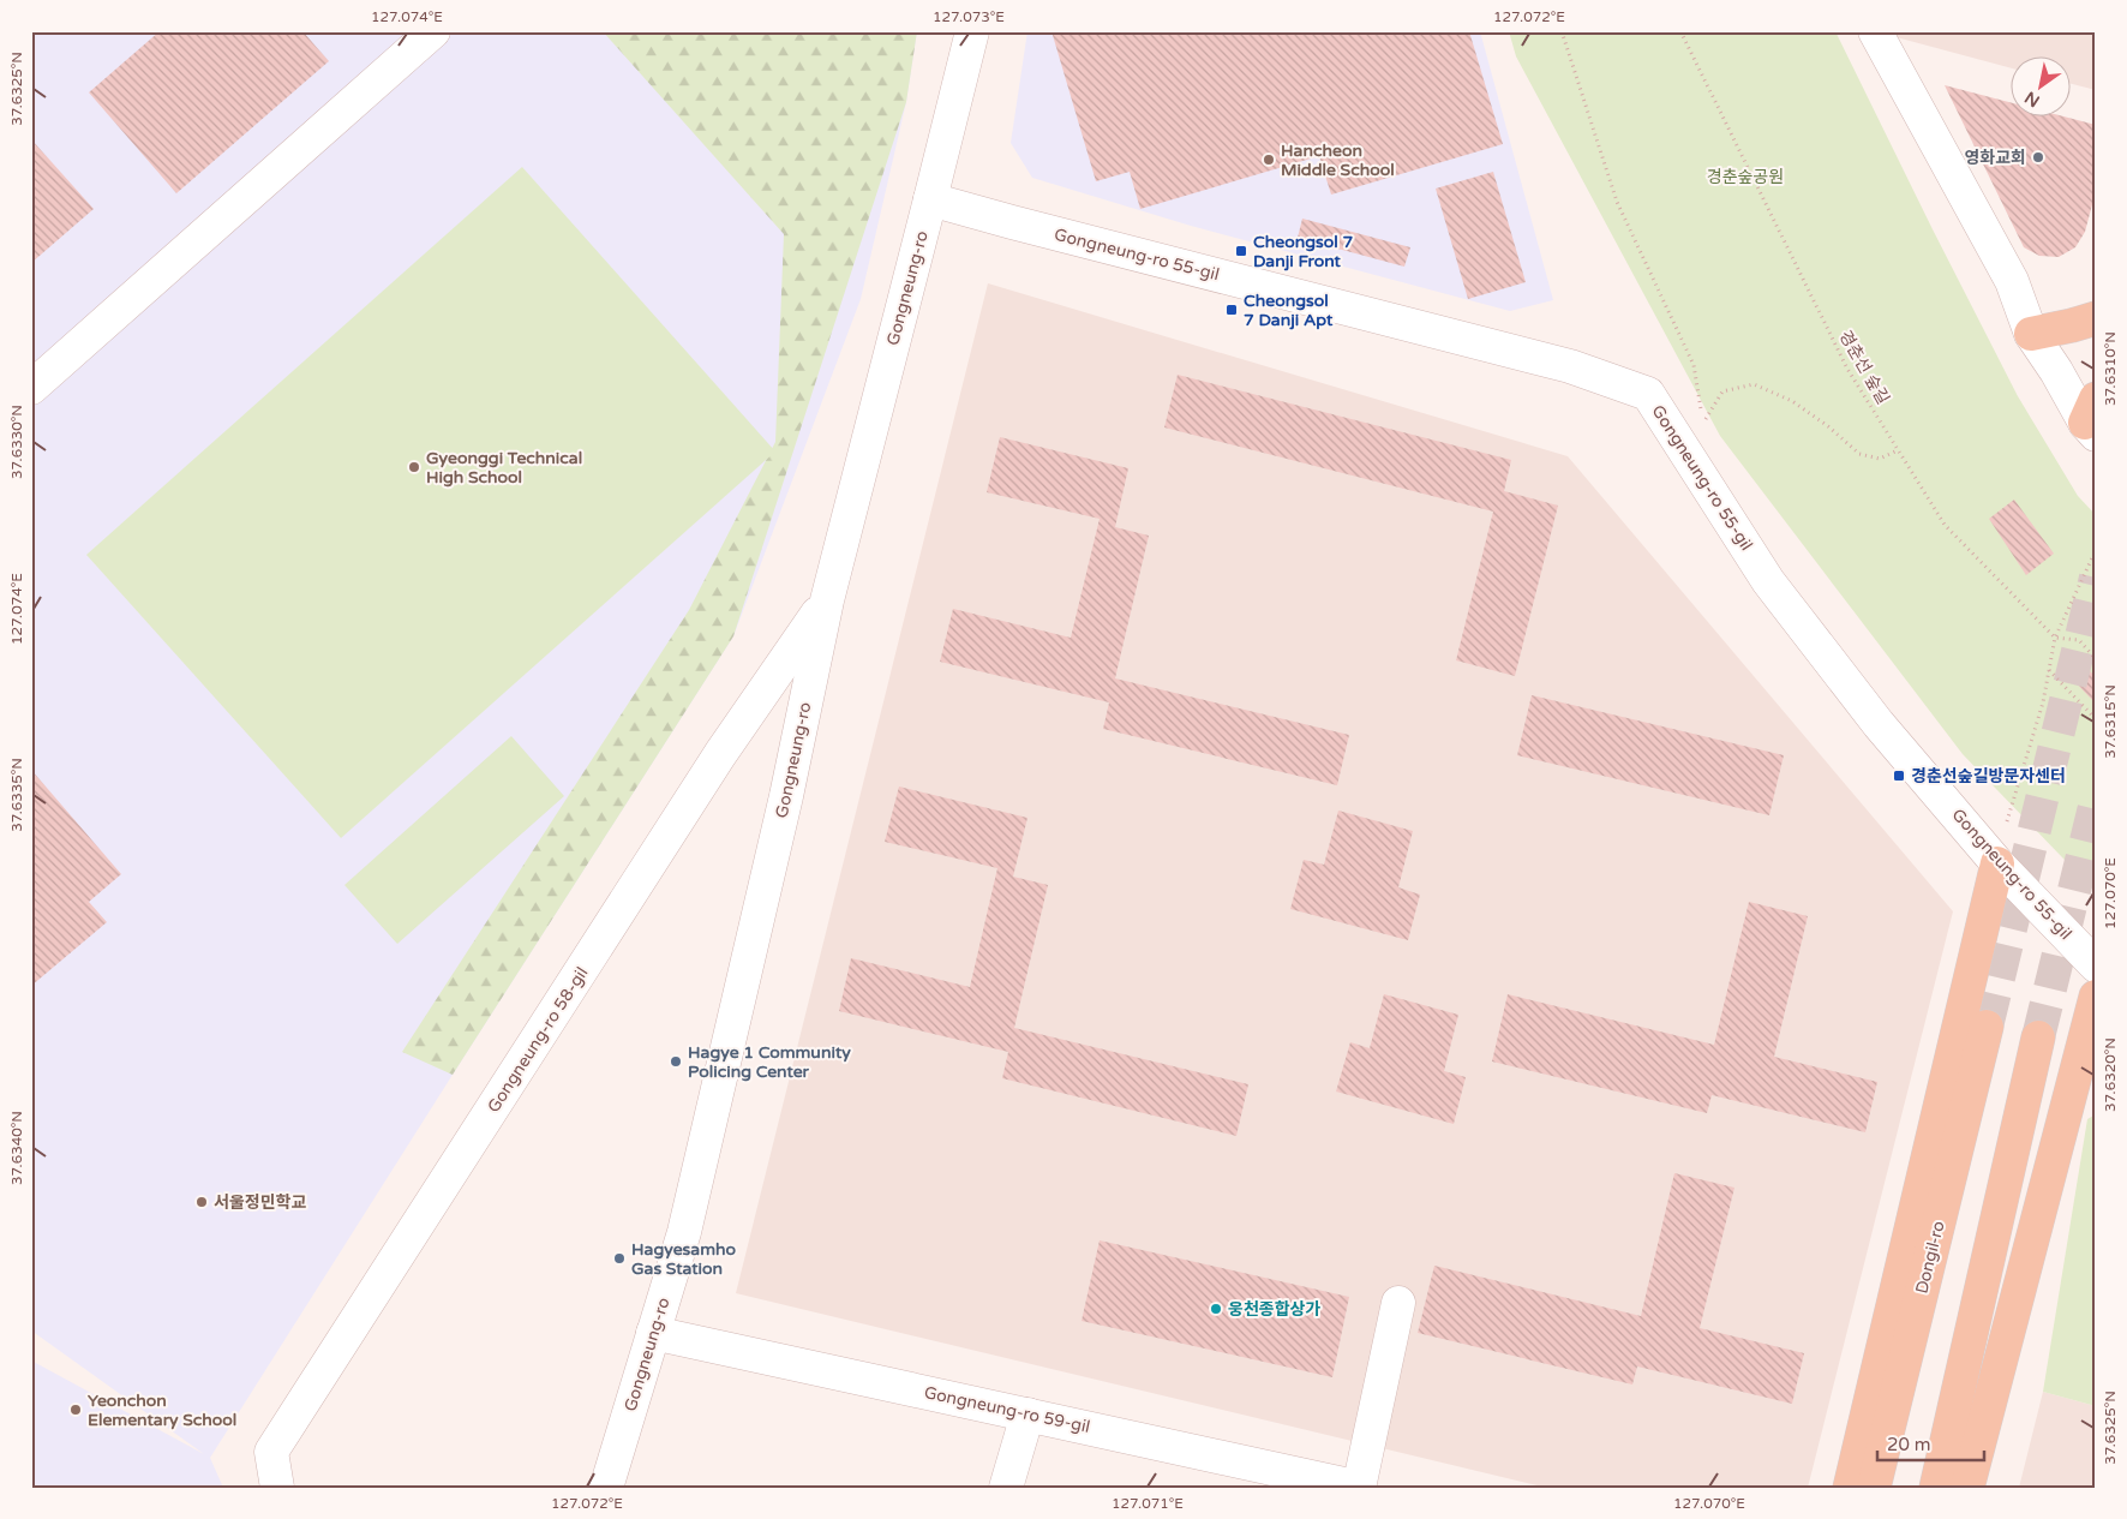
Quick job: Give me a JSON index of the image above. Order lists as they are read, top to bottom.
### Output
{
  "streets": {
    "main road": ["Dongil-ro"],
    "street": [
      "Gongneung-ro 55-gil",
      "Gongneung-ro",
      "Gongneung-ro 58-gil",
      "Gongneung-ro 59-gil"
    ],
    "path": ["경춘선 숲길"]
  },
  "crossings": [
    ["Gongneung-ro 55-gil", "Gongneung-ro"],
    ["Gongneung-ro", "Gongneung-ro 58-gil"],
    ["Gongneung-ro", "Gongneung-ro 59-gil"]
  ],
  "parks": ["경춘숲공원"],
  "places": {
    "other": [
      "영화교회",
      "Hancheon Middle School",
      "Gyeonggi Technical High School",
      "Hagye 1 Community Policing Center",
      "서울정민학교",
      "Hagyesamho Gas Station",
      "웅천종합상가",
      "Yeonchon Elementary School"
    ],
    "transit": ["Cheongsol 7 Danji Front", "Cheongsol 7 Danji Apt", "경춘선숲길방문자센터"]
  },
  "scale_bar": "20 m",
  "north": "bottom left",
  "coordinates": [
    "127.074°E",
    "127.073°E",
    "127.072°E",
    "37.6325°N",
    "37.6310°N",
    "37.6330°N",
    "37.6315°N",
    "37.6335°N",
    "127.070°E",
    "37.6320°N",
    "37.6340°N",
    "127.071°E"
  ]
}
